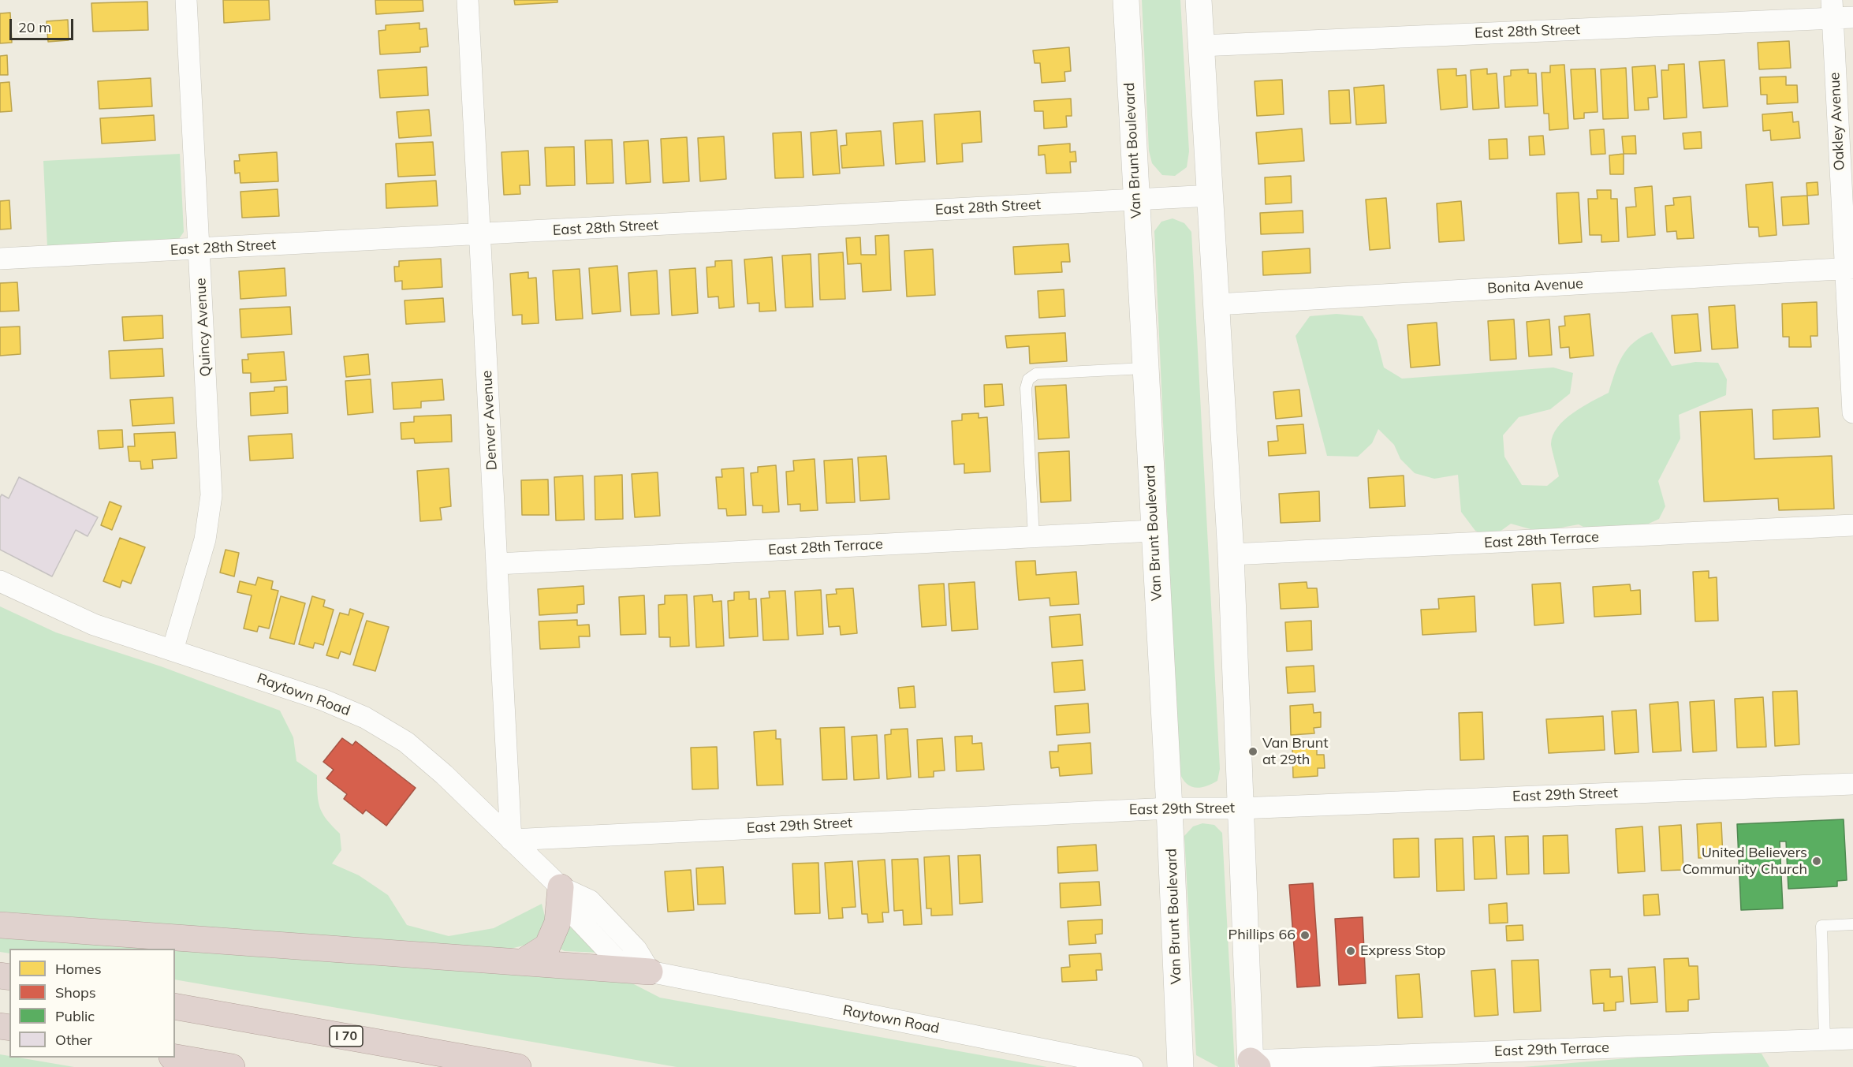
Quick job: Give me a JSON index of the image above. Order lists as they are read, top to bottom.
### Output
{
  "streets": {
    "highway": ["I 70"],
    "main road": ["Van Brunt Boulevard"],
    "street": [
      "East 28th Street",
      "Oakley Avenue",
      "Bonita Avenue",
      "Quincy Avenue",
      "Denver Avenue",
      "East 28th Terrace",
      "Raytown Road",
      "East 29th Street",
      "East 29th Terrace"
    ]
  },
  "crossings": [
    ["East 28th Street", "Oakley Avenue"],
    ["East 28th Street", "Van Brunt Boulevard"],
    ["East 28th Street", "Quincy Avenue"],
    ["East 28th Street", "Denver Avenue"],
    ["Oakley Avenue", "Bonita Avenue"],
    ["Van Brunt Boulevard", "East 28th Terrace"],
    ["Van Brunt Boulevard", "East 29th Street"],
    ["Quincy Avenue", "Raytown Road"],
    ["Denver Avenue", "East 28th Terrace"],
    ["Denver Avenue", "Raytown Road"],
    ["Denver Avenue", "East 29th Street"],
    ["Raytown Road", "East 29th Street"]
  ],
  "places": [
    "Van Brunt at 29th",
    "United Believers Community Church",
    "Phillips 66",
    "Express Stop"
  ],
  "legend": [
    "Homes",
    "Shops",
    "Public",
    "Other"
  ],
  "scale_bar": "20 m"
}
